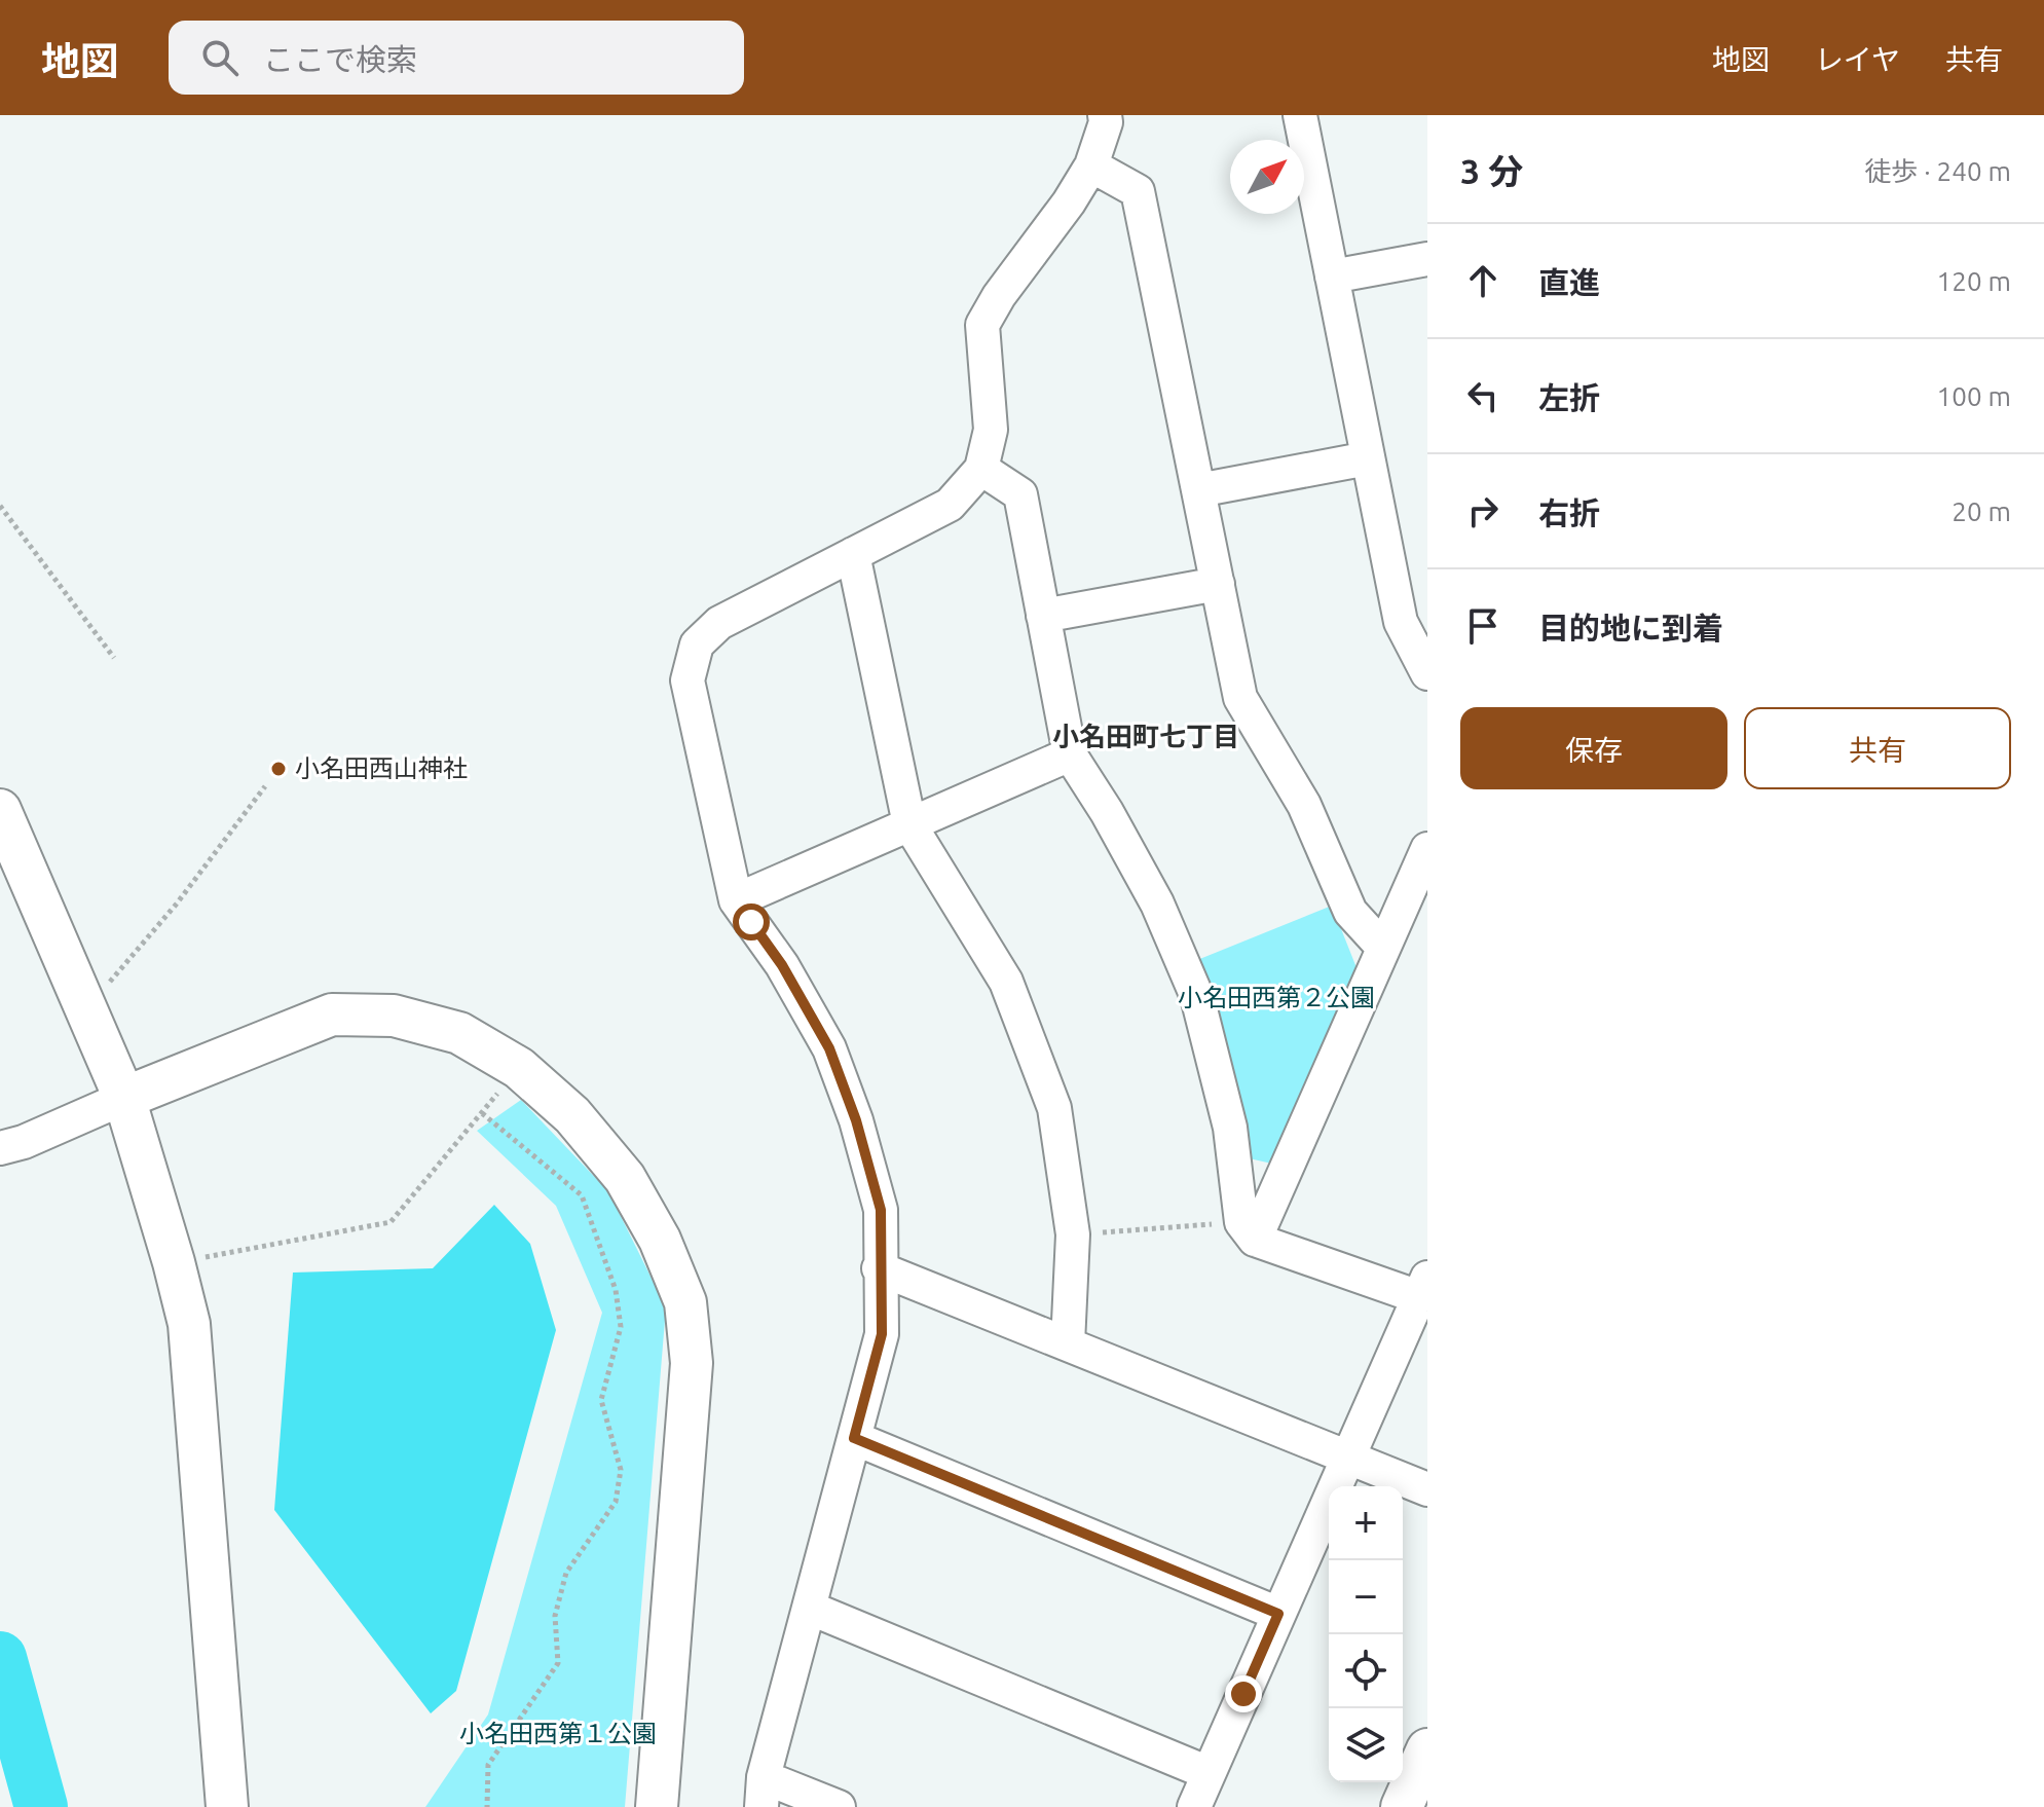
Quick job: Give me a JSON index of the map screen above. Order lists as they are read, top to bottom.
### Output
{
  "districts": ["小名田町七丁目"],
  "parks": ["小名田西第２公園", "小名田西第１公園"],
  "places": ["小名田西山神社"],
  "north": "top right",
  "page": {
    "header": "地図",
    "search": "ここで検索",
    "nav": ["地図", "レイヤ", "共有"],
    "heading": ["3 分", "徒歩 · 240 m"],
    "list": [
      ["直進", "120 m"],
      ["左折", "100 m"],
      ["右折", "20 m"],
      "目的地に到着"
    ],
    "buttons": ["保存", "共有"],
    "map_buttons": ["+", "−"]
  }
}
